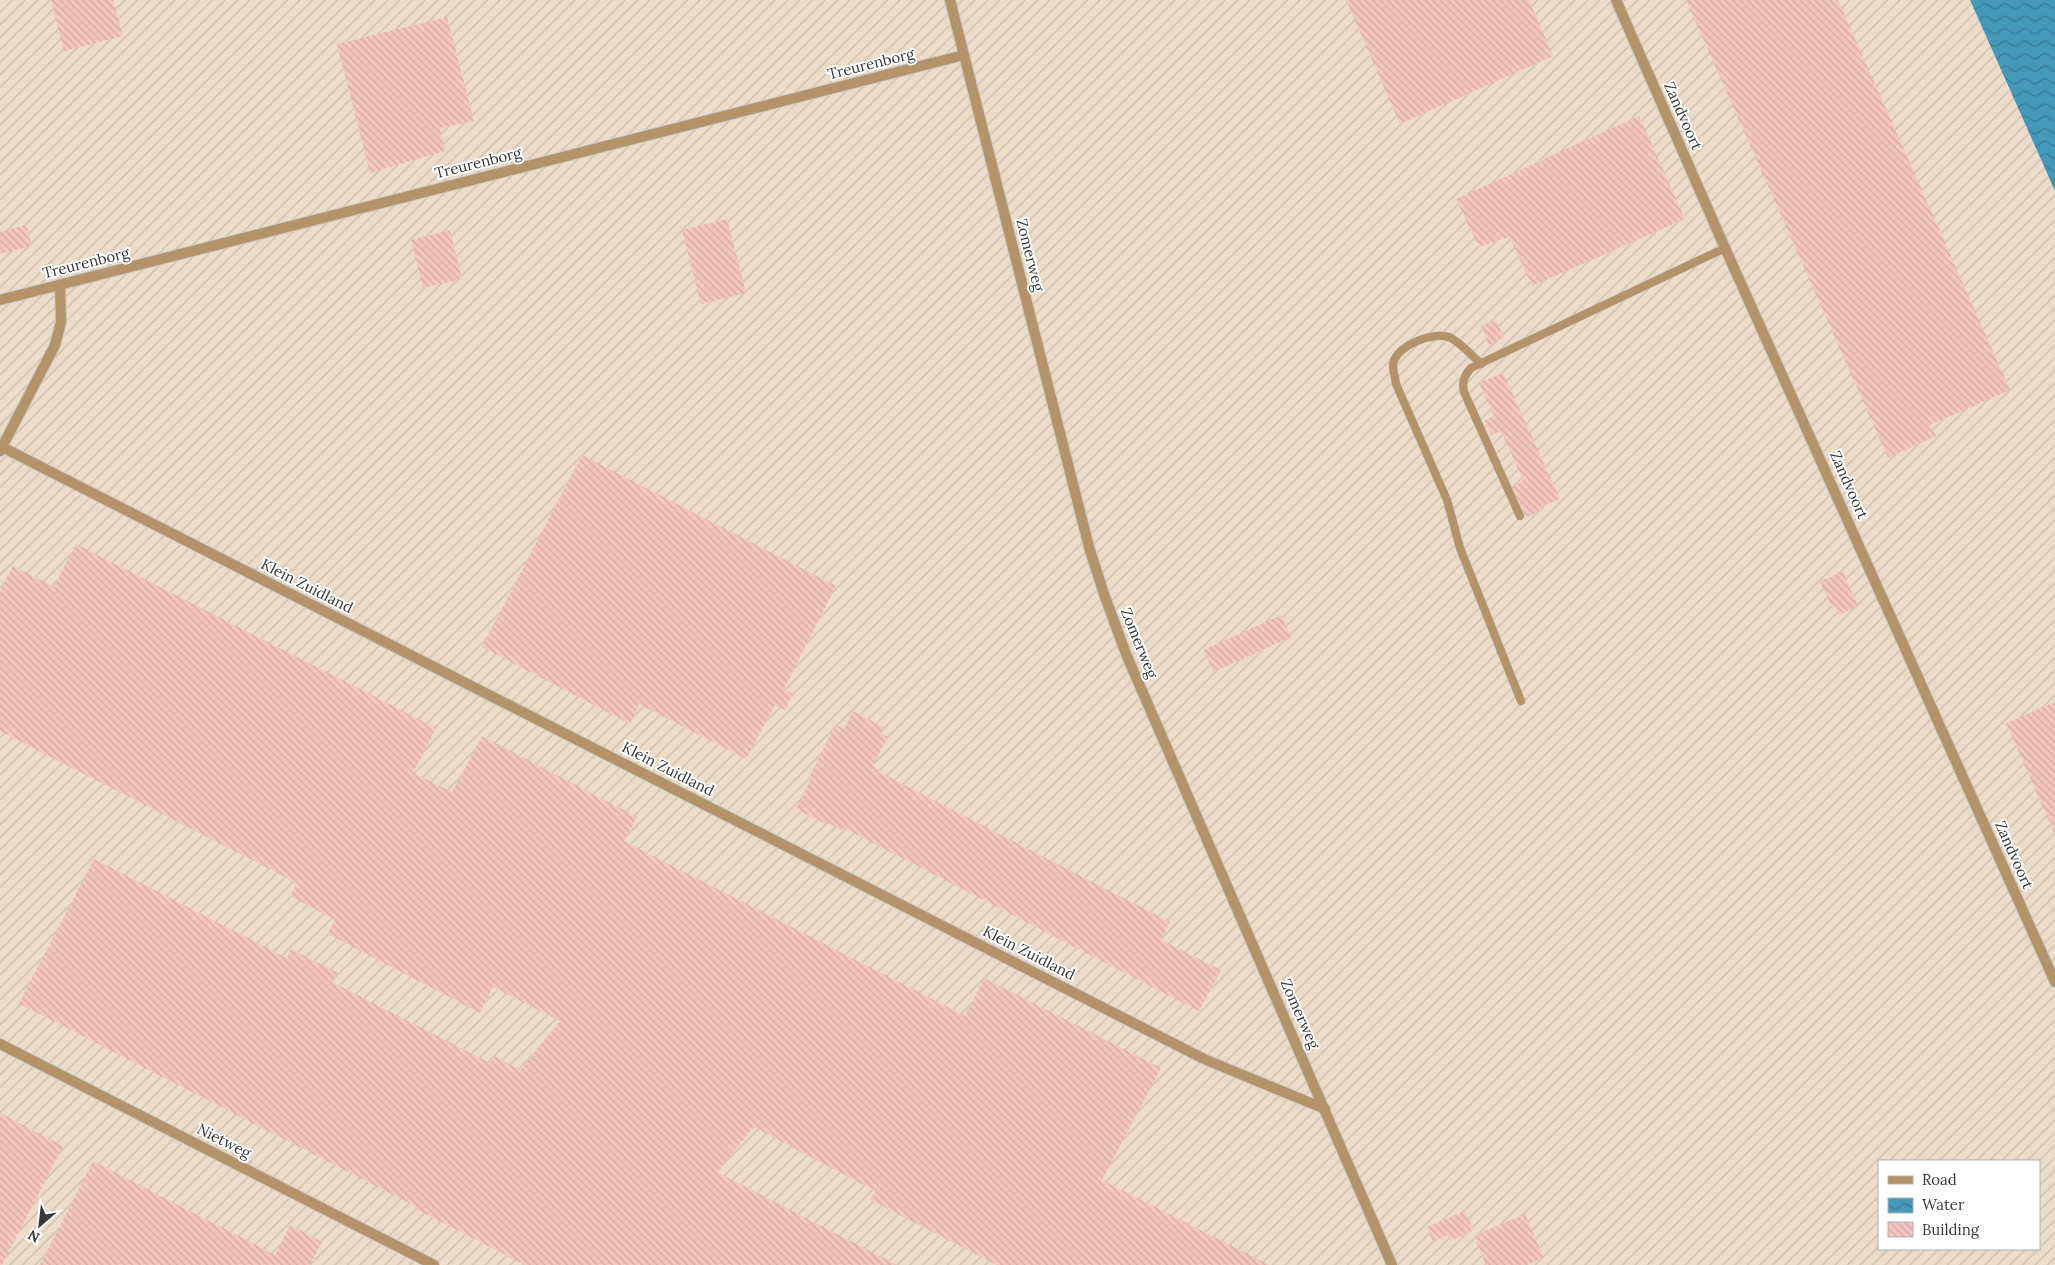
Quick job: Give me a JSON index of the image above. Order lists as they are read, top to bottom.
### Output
{
  "streets": {
    "street": [
      "Treurenborg",
      "Zandvoort",
      "Zomerweg",
      "Klein Zuidland",
      "Nietweg"
    ]
  },
  "crossings": [
    ["Treurenborg", "Zomerweg"],
    ["Zomerweg", "Klein Zuidland"]
  ],
  "legend": ["Road", "Water", "Building"],
  "north": "bottom left"
}
